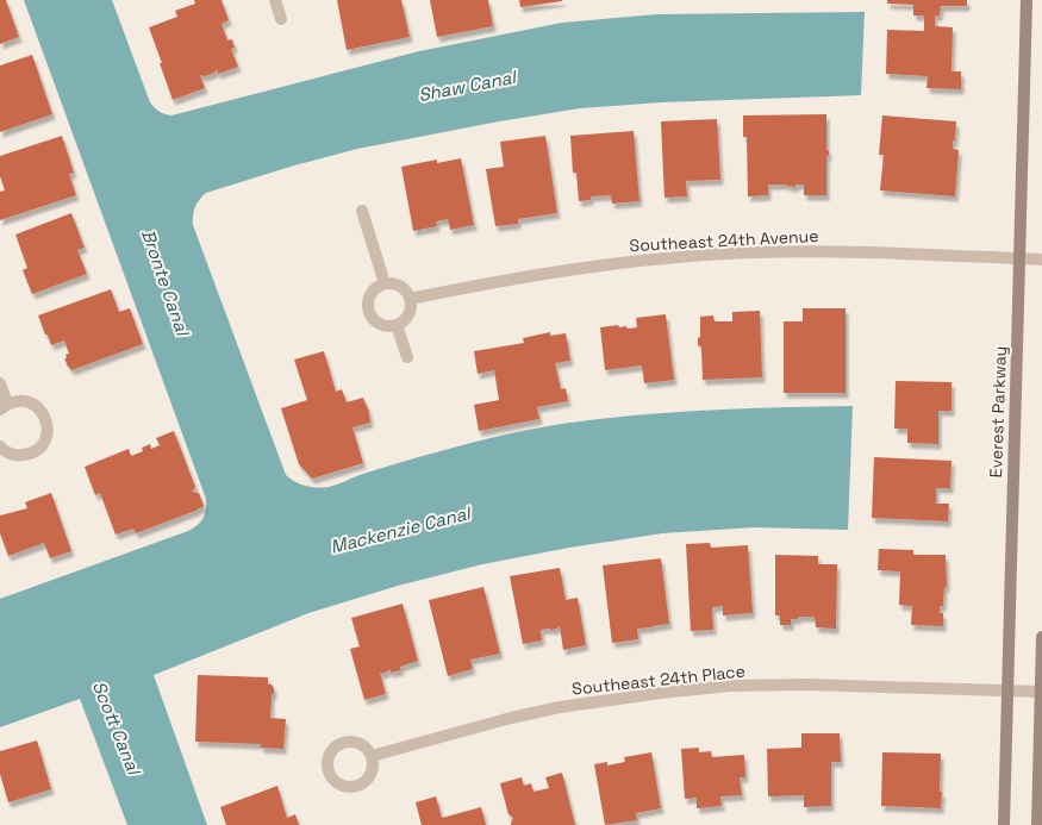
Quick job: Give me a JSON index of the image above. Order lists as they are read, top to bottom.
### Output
{
  "streets": {
    "street": ["Southeast 24th Avenue", "Everest Parkway", "Southeast 24th Place"]
  },
  "crossings": [
    ["Southeast 24th Avenue", "Everest Parkway"],
    ["Everest Parkway", "Southeast 24th Place"]
  ],
  "water": [
    "Shaw Canal",
    "Bronte Canal",
    "Mackenzie Canal",
    "Scott Canal"
  ]
}
